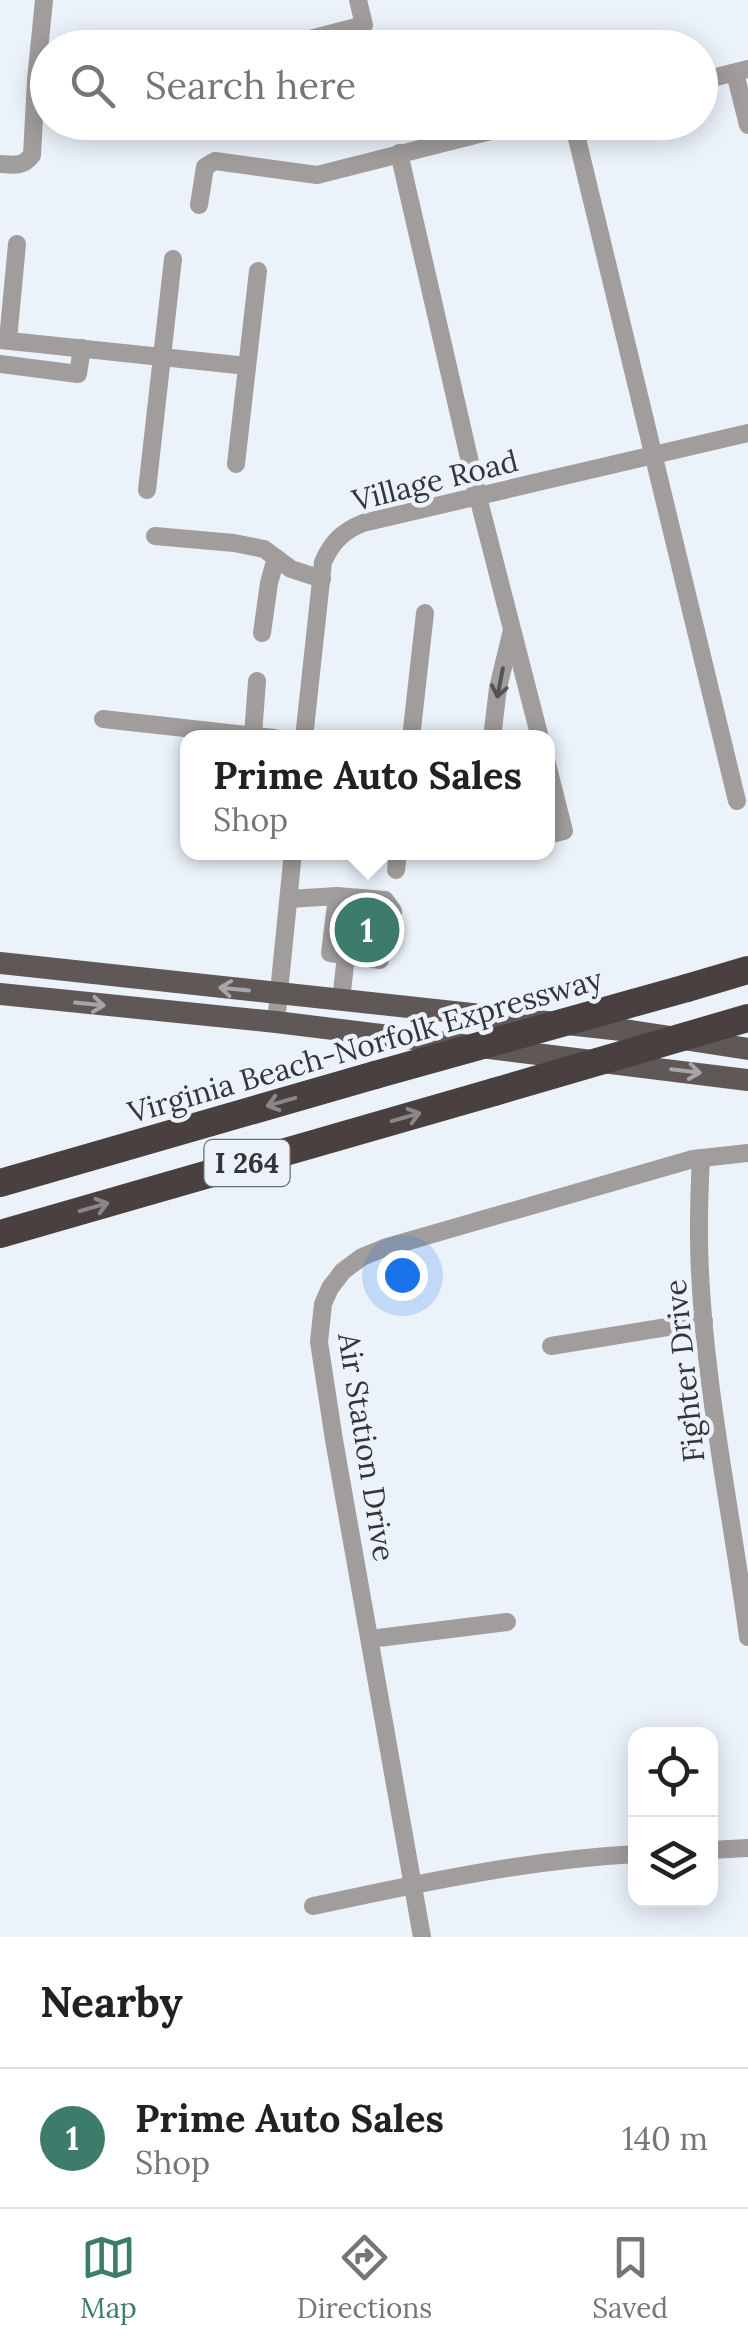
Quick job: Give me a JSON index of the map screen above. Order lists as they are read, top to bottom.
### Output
{
  "streets": {
    "highway": ["Virginia Beach-Norfolk Expressway", "I 264"],
    "street": ["Village Road", "Fighter Drive", "Air Station Drive"]
  },
  "crossings": [
    ["Fighter Drive", "Air Station Drive"]
  ],
  "page": {
    "search": "Search here",
    "popup": ["Prime Auto Sales", "Shop"],
    "pins": "1",
    "heading": "Nearby",
    "list": [
      {
        "mark": "1",
        "name": "Prime Auto Sales",
        "note": "Shop",
        "value": "140 m"
      }
    ],
    "nav": ["Map", "Directions", "Saved"]
  }
}
